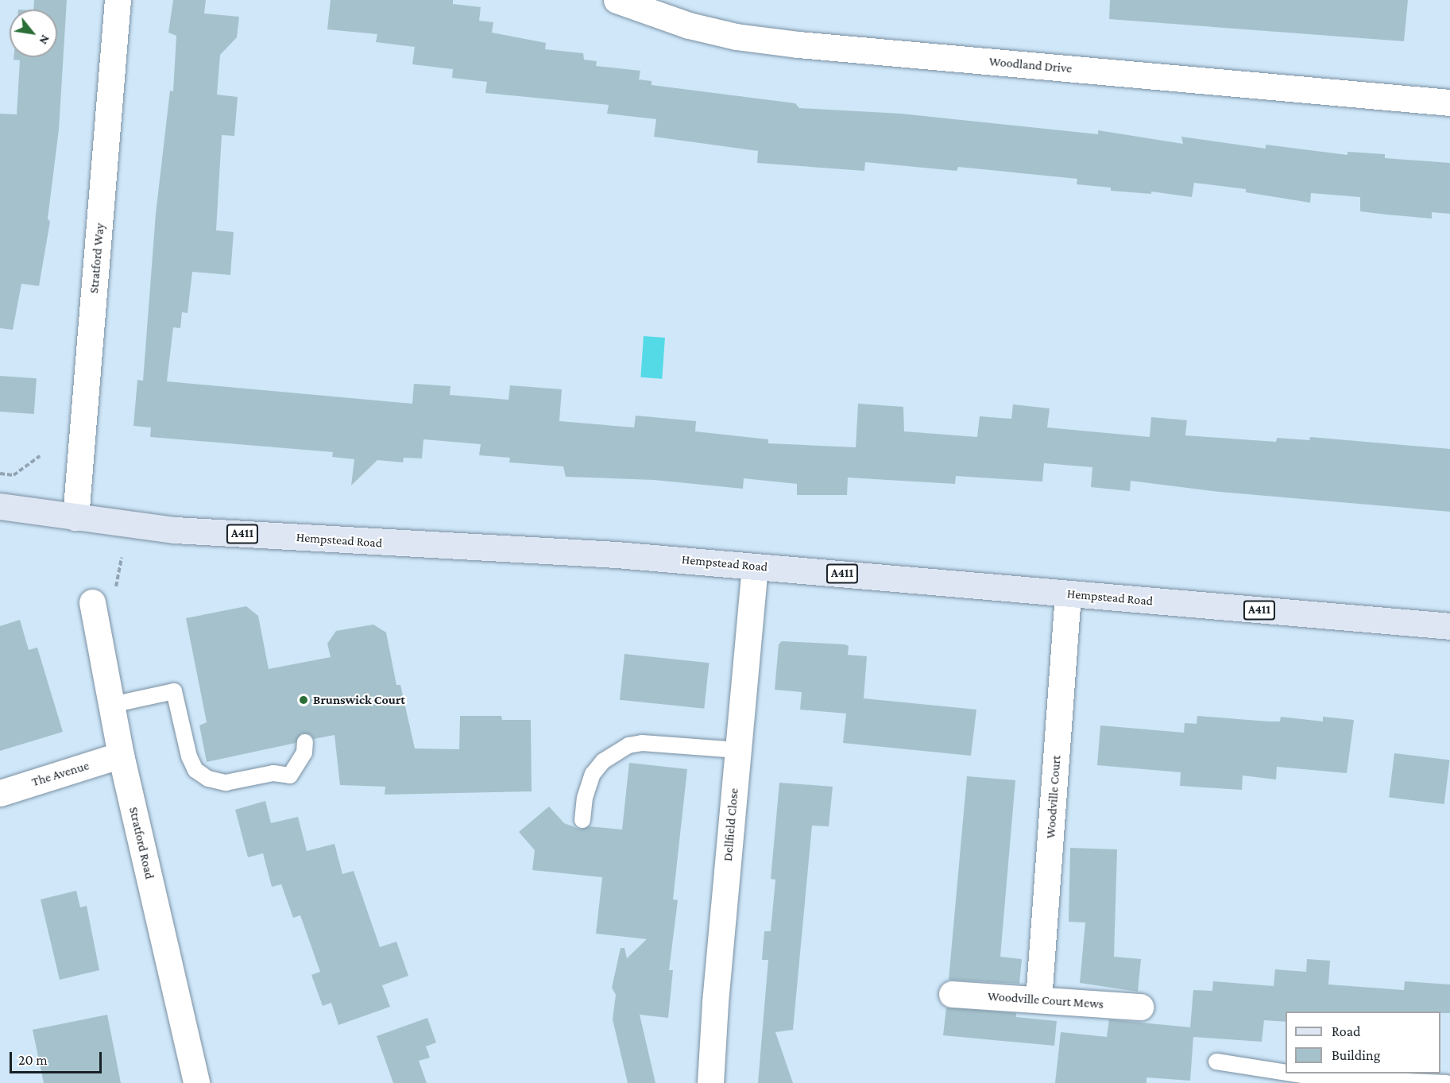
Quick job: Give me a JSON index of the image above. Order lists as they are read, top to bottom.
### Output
{
  "streets": {
    "main road": ["A411", "Hempstead Road"],
    "street": [
      "Woodland Drive",
      "Stratford Way",
      "The Avenue",
      "Woodville Court",
      "Dellfield Close",
      "Stratford Road",
      "Woodville Court Mews"
    ]
  },
  "crossings": [
    ["Stratford Way", "Hempstead Road"],
    ["Hempstead Road", "Woodville Court"],
    ["Hempstead Road", "Dellfield Close"],
    ["The Avenue", "Stratford Road"],
    ["Woodville Court", "Woodville Court Mews"]
  ],
  "places": ["Brunswick Court"],
  "legend": ["Road", "Building"],
  "scale_bar": "20 m",
  "north": "bottom right"
}
